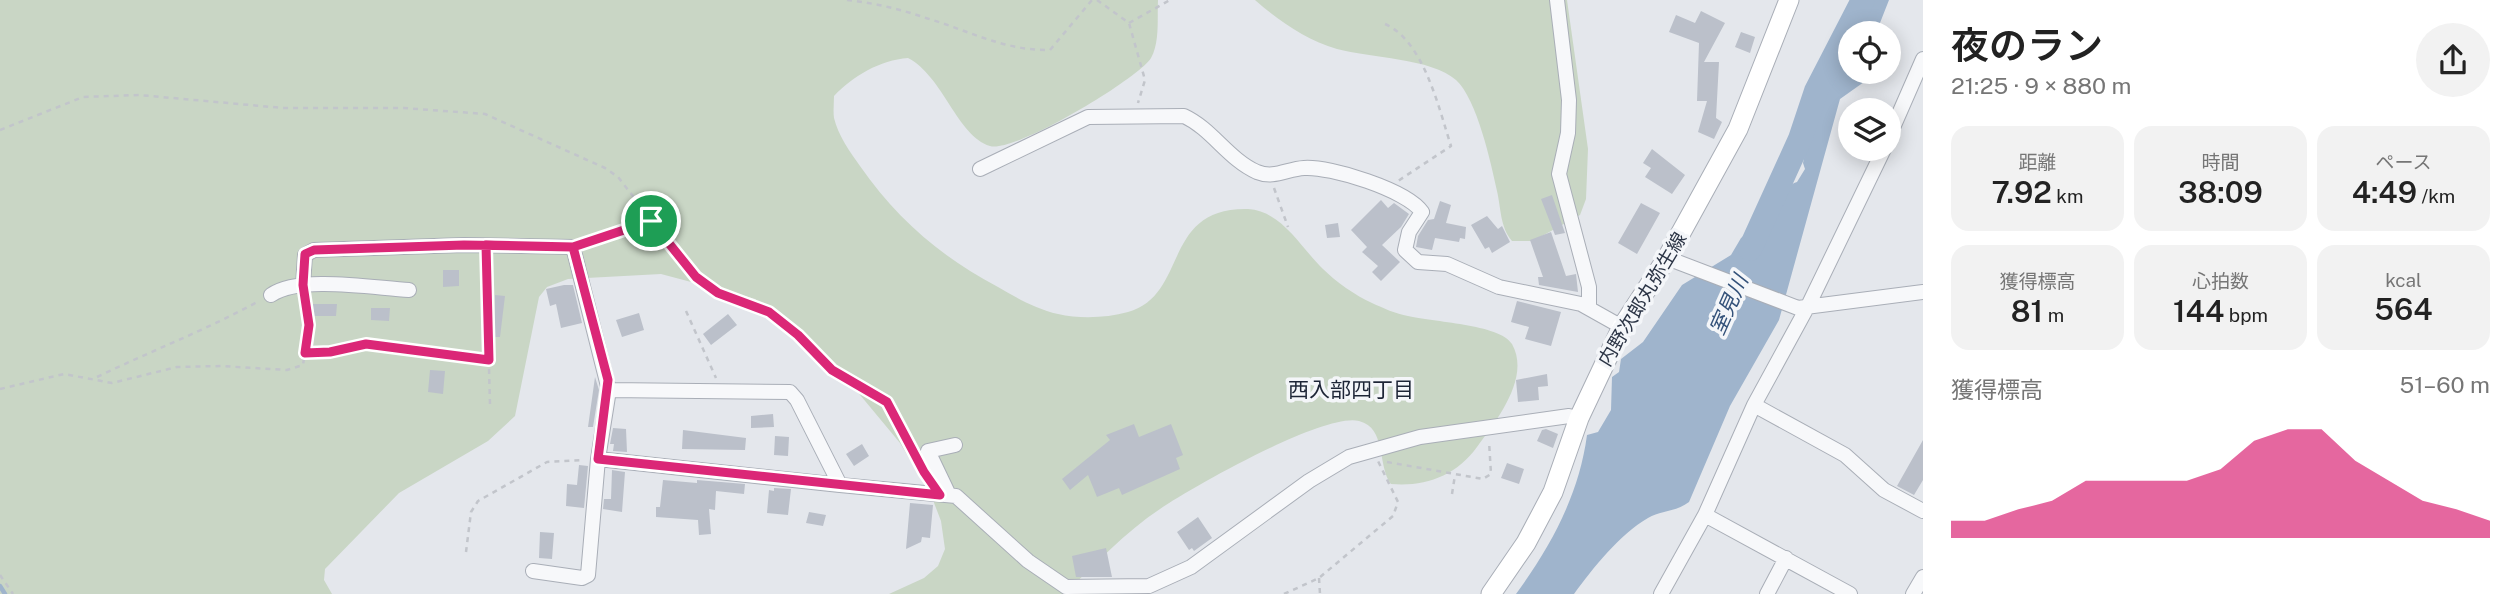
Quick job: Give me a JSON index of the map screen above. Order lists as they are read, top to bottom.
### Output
{
  "streets": {
    "main road": ["内野次郎丸弥生線"]
  },
  "districts": ["西入部四丁目"],
  "water": ["室見川"],
  "page": {
    "heading": ["夜のラン", "21:25 · 9 × 880 m"],
    "stats": [
      ["距離", "7.92 km"],
      ["時間", "38:09"],
      ["ペース", "4:49 /km"],
      ["獲得標高", "81 m"],
      ["心拍数", "144 bpm"],
      ["kcal", "564"]
    ],
    "chart": ["獲得標高", "51–60 m"]
  }
}
